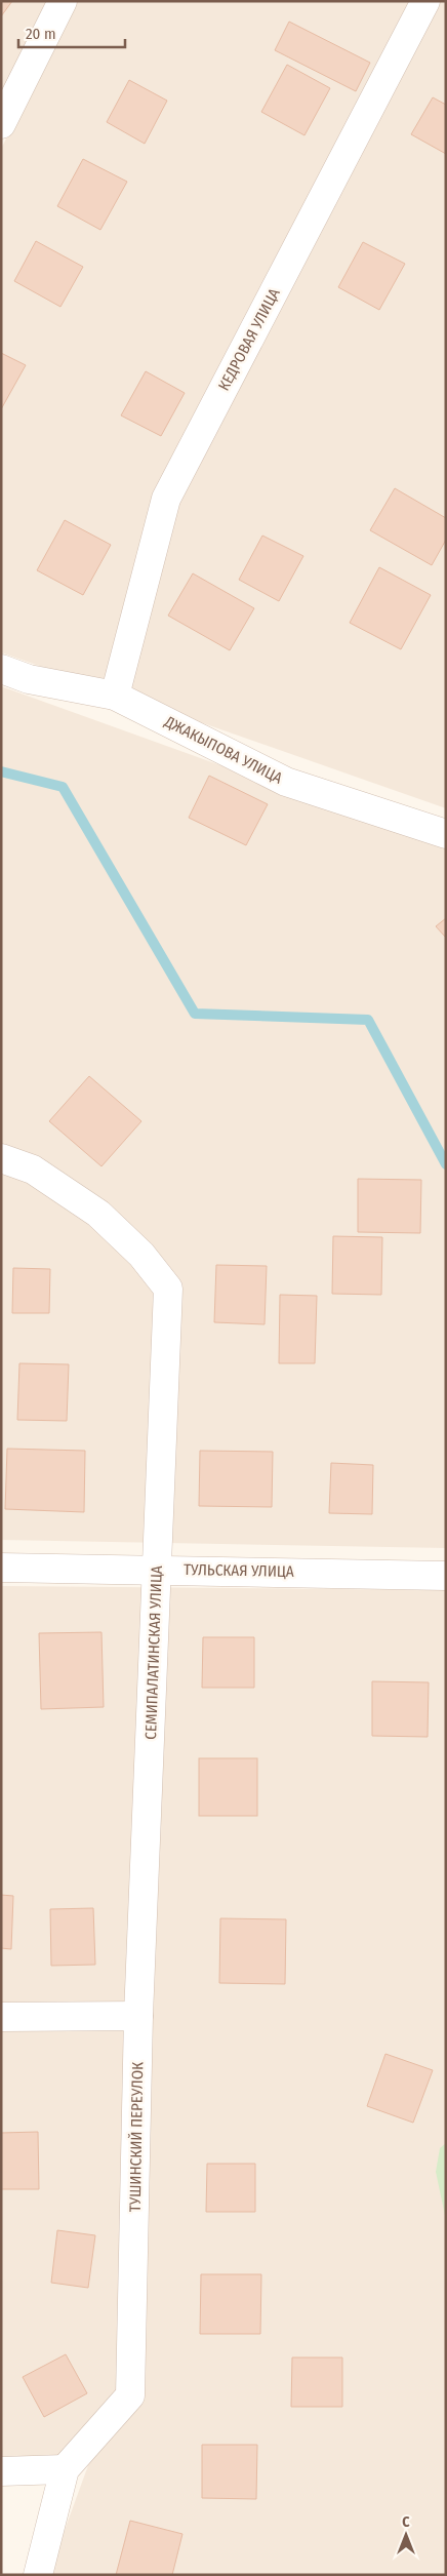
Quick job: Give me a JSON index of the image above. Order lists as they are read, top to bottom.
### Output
{
  "streets": {
    "street": [
      "КЕДРОВАЯ УЛИЦА",
      "ДЖАКЫПОВА УЛИЦА",
      "ТУЛЬСКАЯ УЛИЦА",
      "СЕМИПАЛАТИНСКАЯ УЛИЦА",
      "ТУШИНСКИЙ ПЕРЕУЛОК"
    ]
  },
  "crossings": [
    ["КЕДРОВАЯ УЛИЦА", "ДЖАКЫПОВА УЛИЦА"],
    ["ТУЛЬСКАЯ УЛИЦА", "СЕМИПАЛАТИНСКАЯ УЛИЦА"],
    ["СЕМИПАЛАТИНСКАЯ УЛИЦА", "ТУШИНСКИЙ ПЕРЕУЛОК"]
  ],
  "scale_bar": "20 m",
  "north": "top"
}
